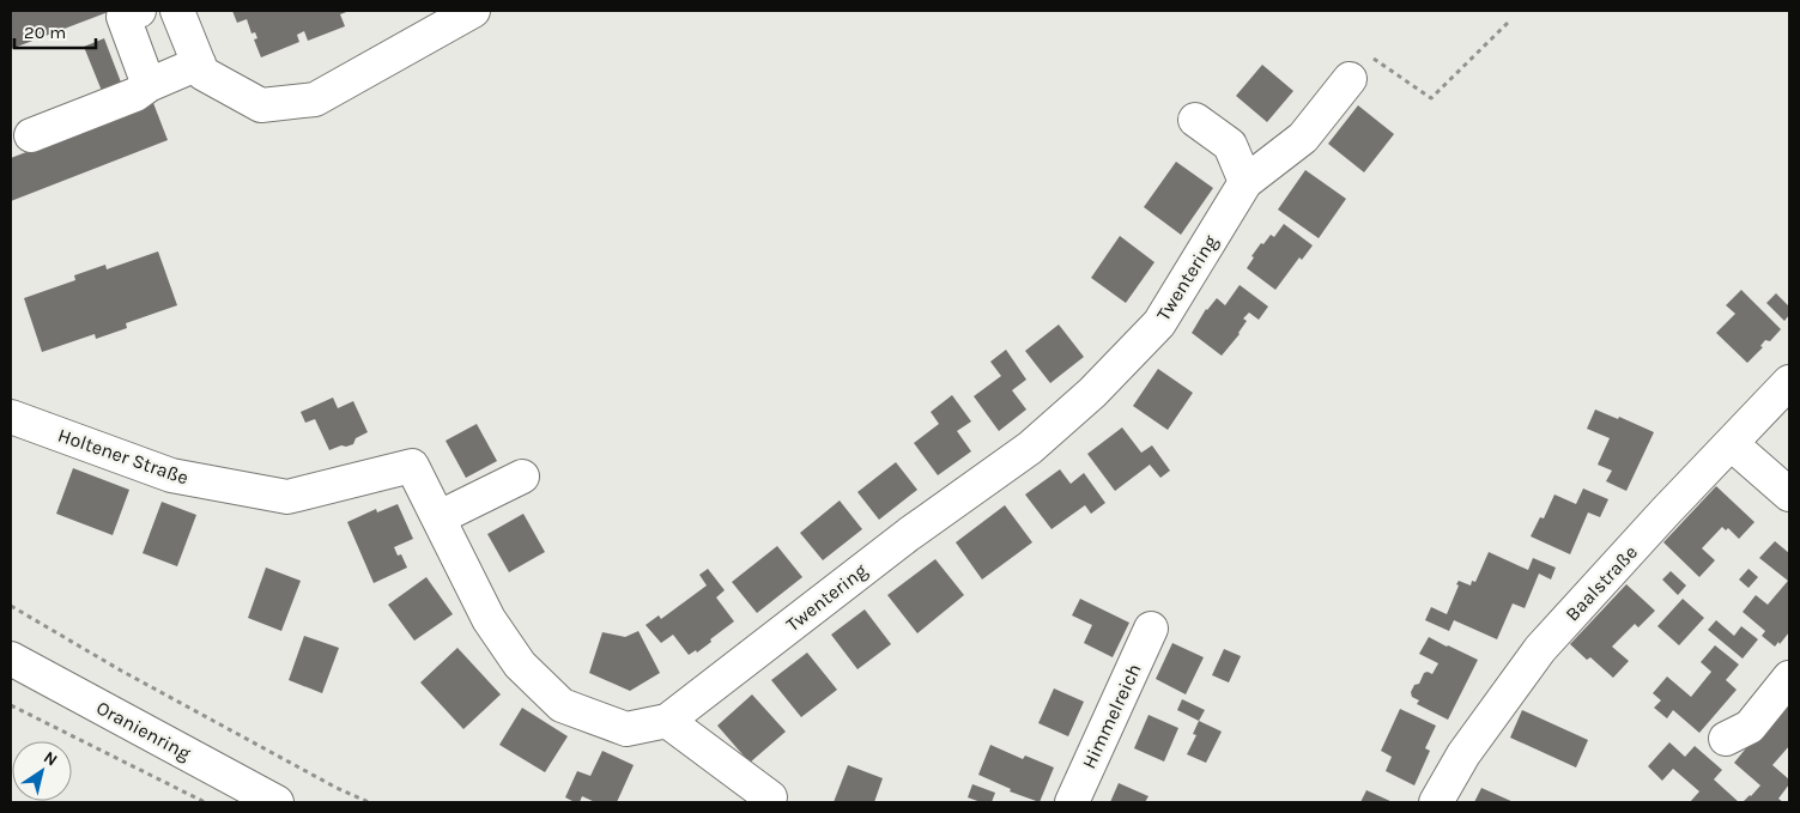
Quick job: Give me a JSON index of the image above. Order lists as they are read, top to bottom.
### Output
{
  "streets": {
    "street": [
      "Twentering",
      "Holtener Straße",
      "Baalstraße",
      "Himmelreich",
      "Oranienring"
    ]
  },
  "crossings": [
    ["Twentering", "Holtener Straße"]
  ],
  "scale_bar": "20 m",
  "north": "top right"
}
